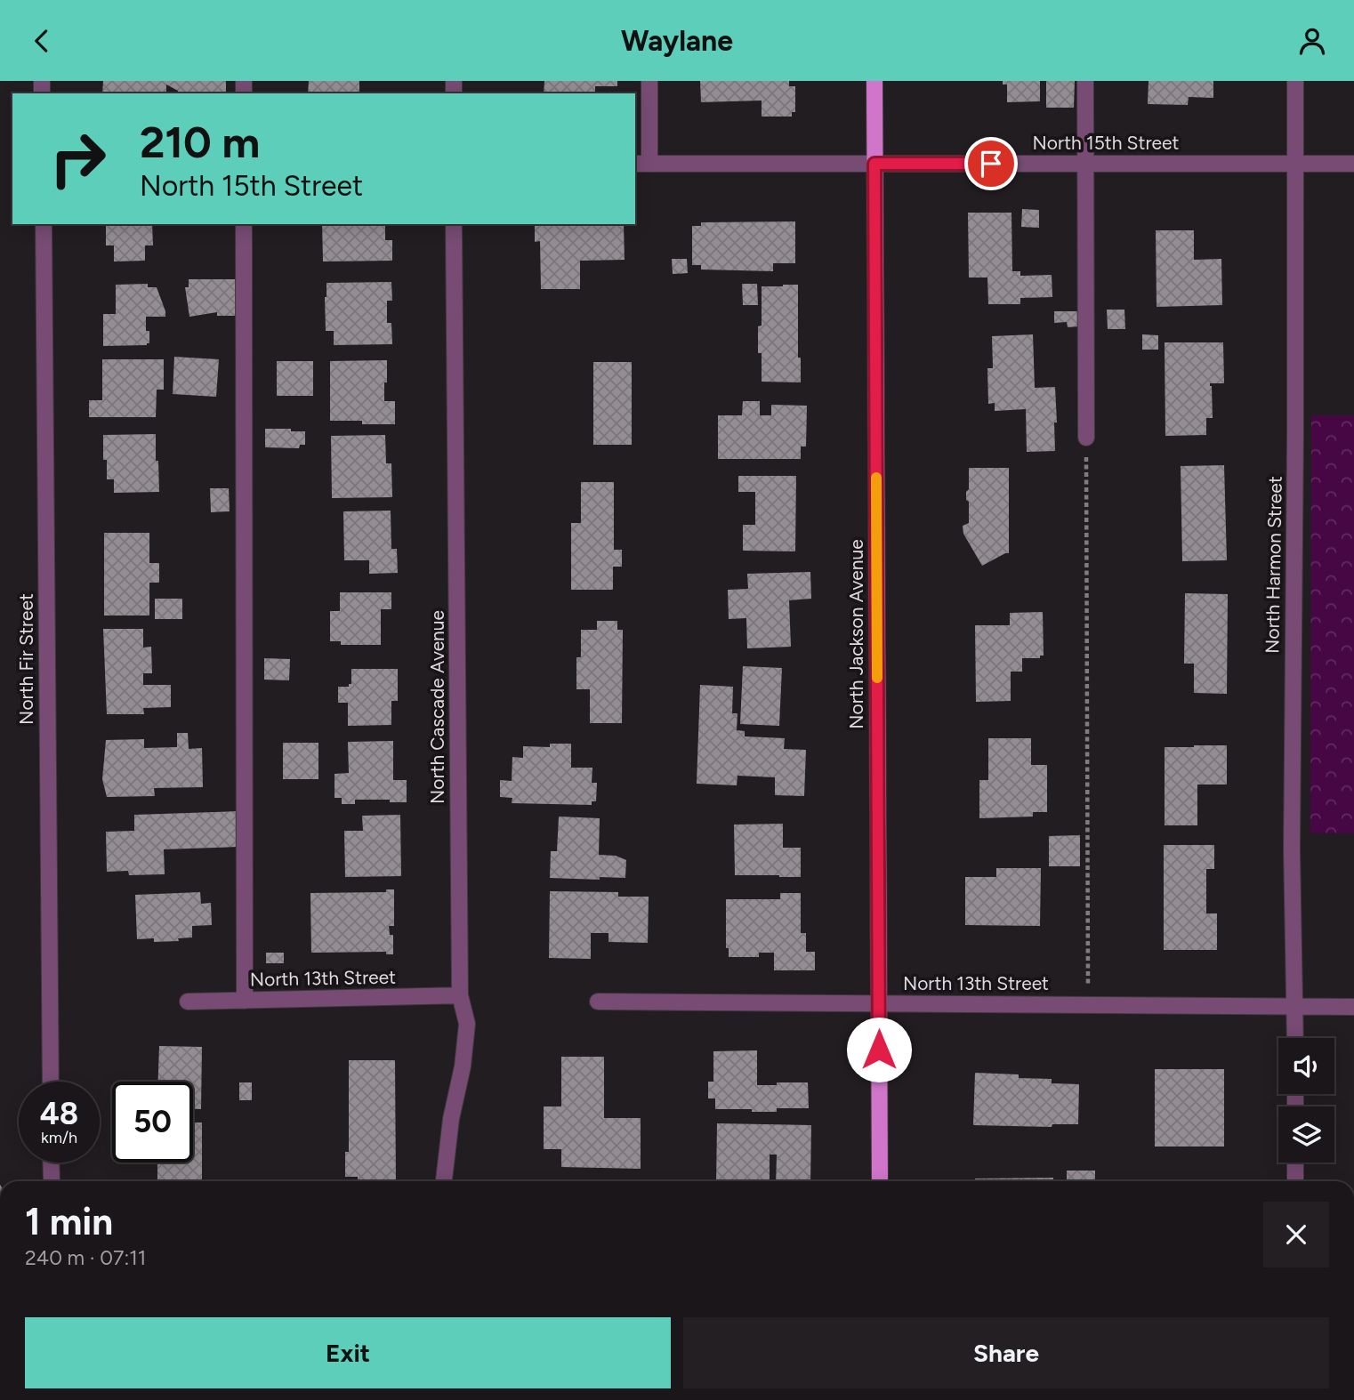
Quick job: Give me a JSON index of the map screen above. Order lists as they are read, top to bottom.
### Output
{
  "streets": {
    "main road": ["North Jackson Avenue"],
    "street": [
      "North 15th Street",
      "North Harmon Street",
      "North Fir Street",
      "North Cascade Avenue",
      "North 13th Street"
    ]
  },
  "crossings": [
    ["North 15th Street", "North Harmon Street"],
    ["North 15th Street", "North Jackson Avenue"],
    ["North Harmon Street", "North 13th Street"],
    ["North Jackson Avenue", "North 13th Street"],
    ["North Cascade Avenue", "North 13th Street"]
  ],
  "page": {
    "header": "Waylane",
    "turn": ["210 m", "North 15th Street"],
    "speed": "48 km/h",
    "limit": "50",
    "heading": ["1 min", "240 m · 07:11"],
    "buttons": ["Exit", "Share"]
  }
}
